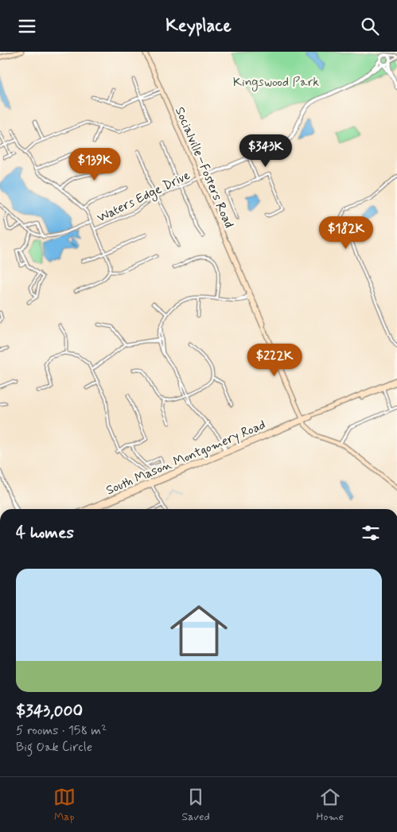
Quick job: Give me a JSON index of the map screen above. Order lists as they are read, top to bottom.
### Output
{
  "streets": {
    "main road": ["Socialville–Fosters Road", "South Mason Montgomery Road"],
    "street": ["Waters Edge Drive"]
  },
  "crossings": [
    ["Socialville–Fosters Road", "Waters Edge Drive"],
    ["Socialville–Fosters Road", "South Mason Montgomery Road"]
  ],
  "parks": ["Kingswood Park"],
  "page": {
    "header": "Keyplace",
    "price": [
      "$343K",
      "$139K",
      "$182K",
      "$222K"
    ],
    "heading": "4 homes",
    "list": [
      {
        "name": "$343,000",
        "note": "5 rooms · 158 m² · Big Oak Circle"
      }
    ],
    "tabs": ["Map", "Saved", "Home"]
  }
}
